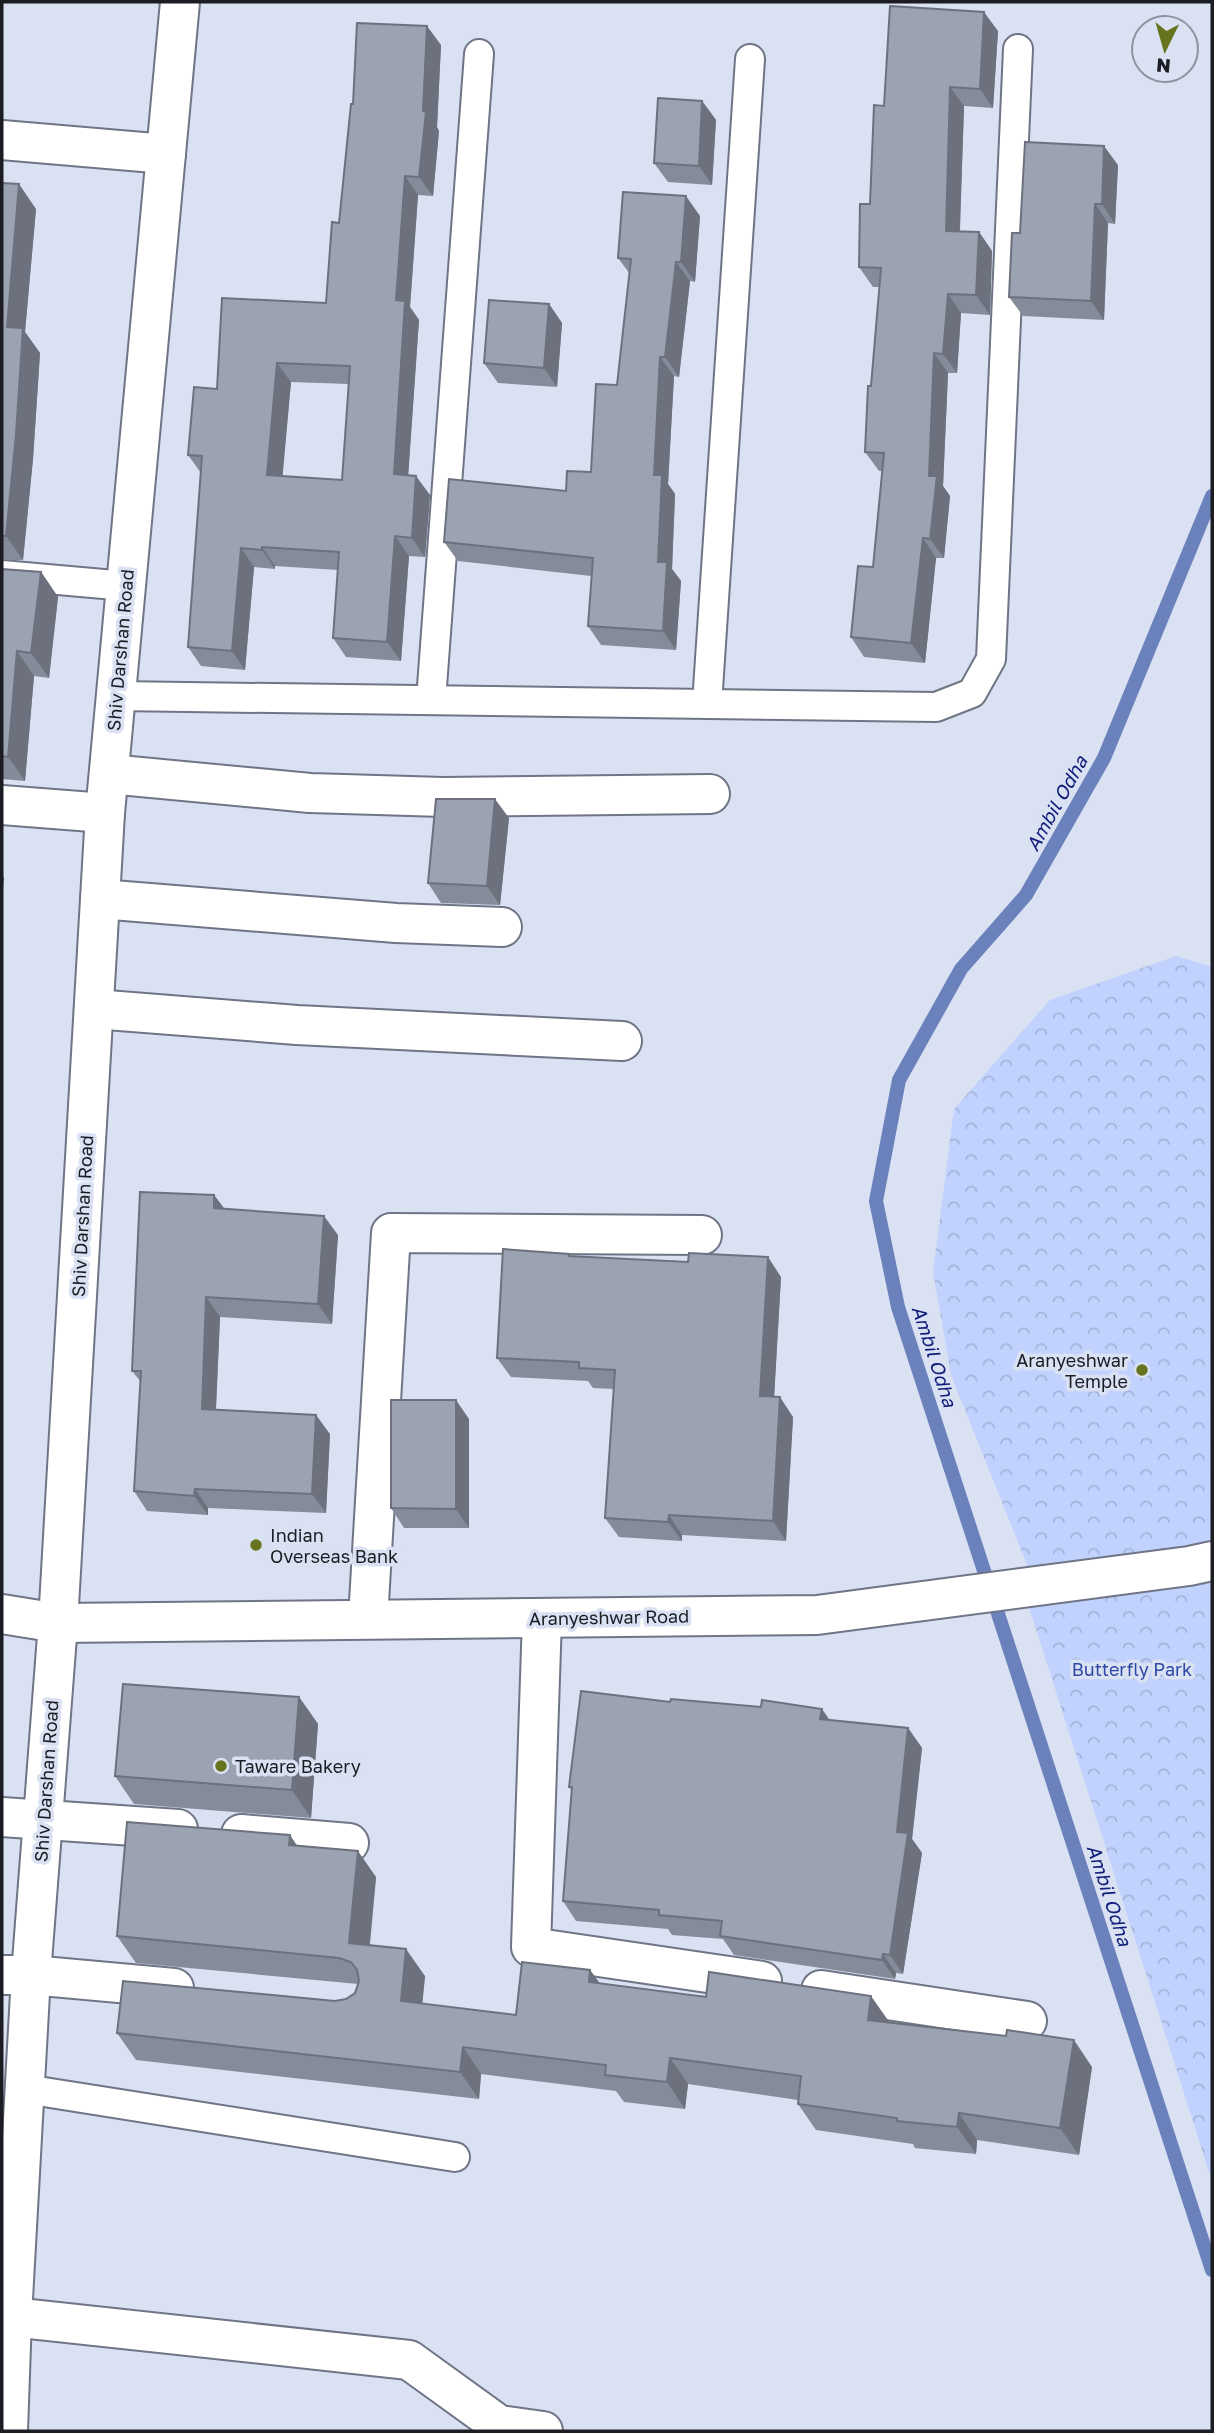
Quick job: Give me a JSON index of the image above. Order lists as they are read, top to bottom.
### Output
{
  "streets": {
    "street": ["Shiv Darshan Road", "Aranyeshwar Road"]
  },
  "crossings": [
    ["Shiv Darshan Road", "Aranyeshwar Road"]
  ],
  "water": ["Ambil Odha"],
  "parks": ["Butterfly Park"],
  "places": ["Aranyeshwar Temple", "Indian Overseas Bank", "Taware Bakery"],
  "north": "bottom"
}
